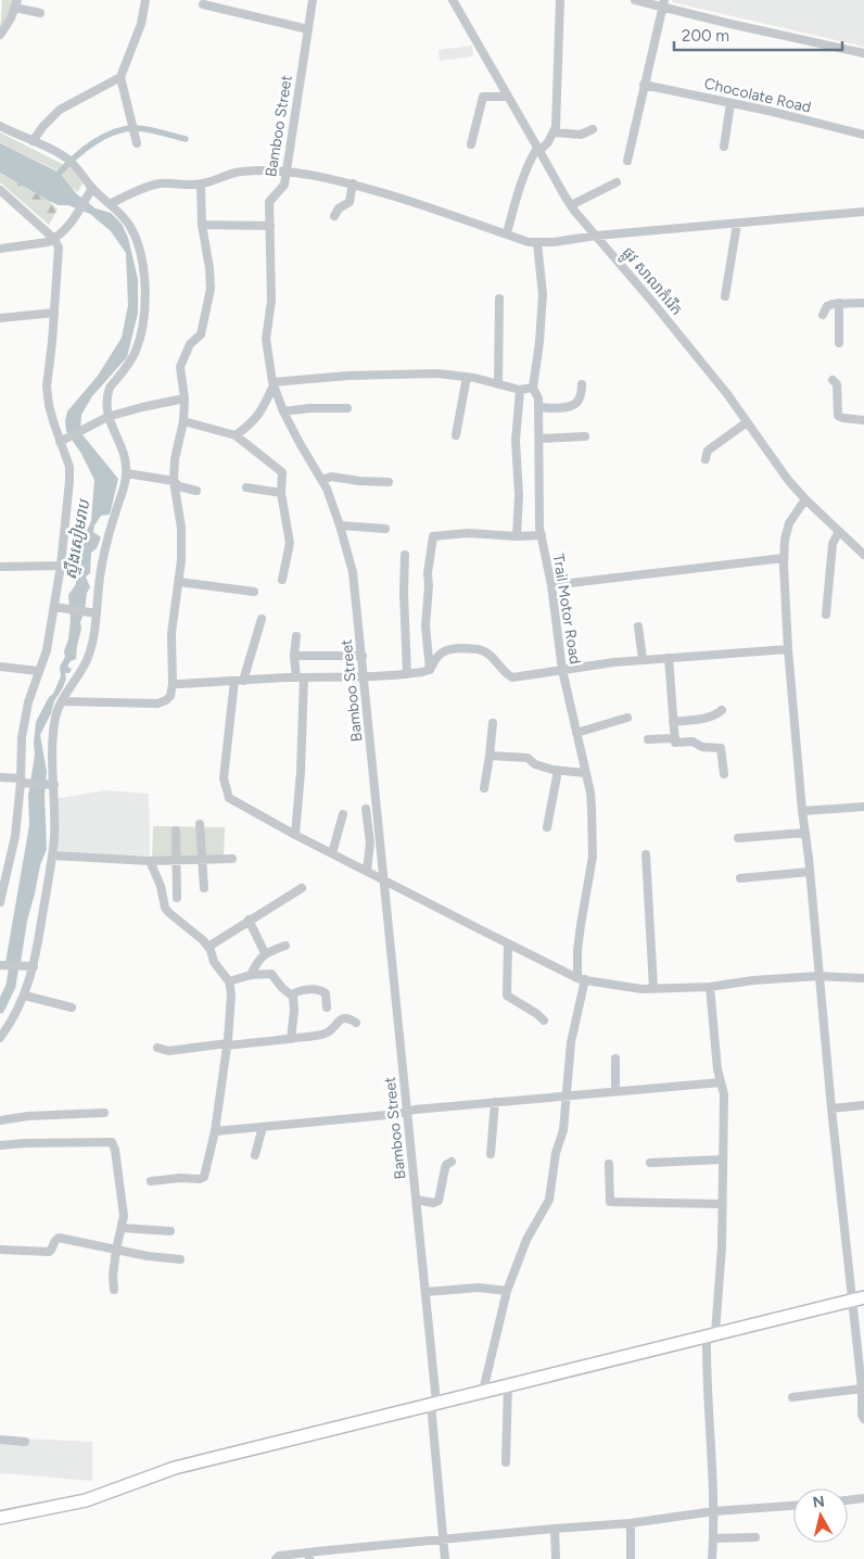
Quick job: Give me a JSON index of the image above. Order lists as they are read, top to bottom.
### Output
{
  "streets": {
    "street": [
      "Chocolate Road",
      "Bamboo Street",
      "ផ្លូវ សាលាកំរើក",
      "Trail Motor Road"
    ]
  },
  "water": ["ស្ទឹងសៀមរាប"],
  "scale_bar": "200 m",
  "north": "top"
}
